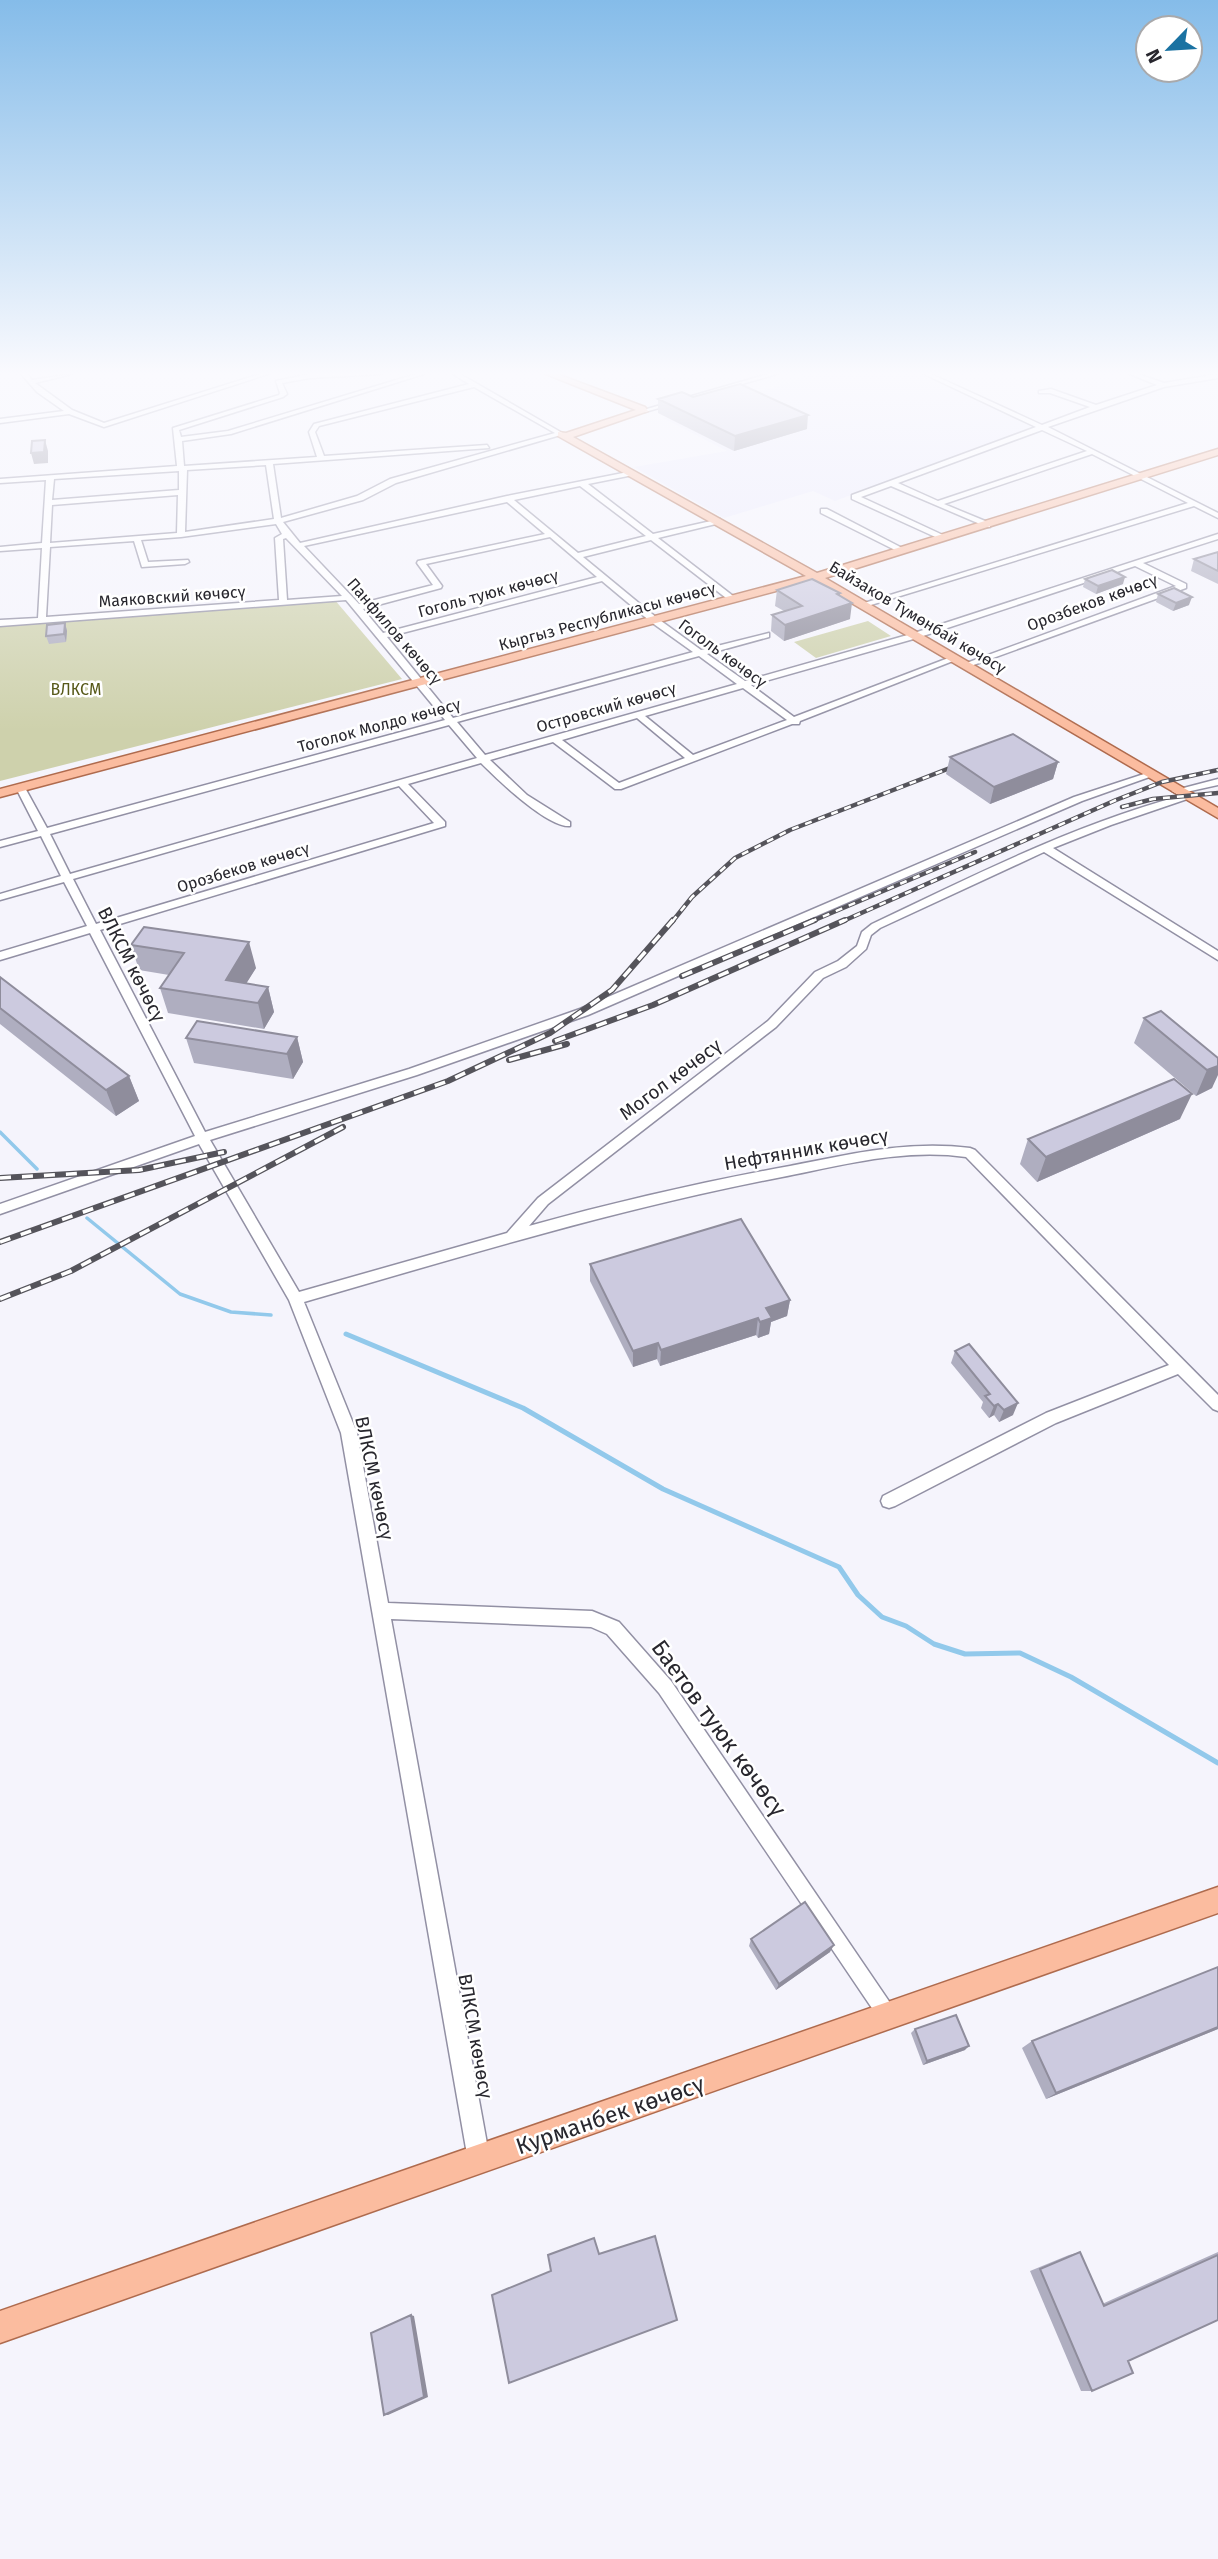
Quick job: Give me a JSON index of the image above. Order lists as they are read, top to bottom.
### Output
{
  "streets": {
    "main road": ["Кыргыз Республикасы көчөсү", "Байзаков Түмөнбай көчөсү", "Курманбек көчөсү"],
    "street": [
      "Гоголь туюк көчөсү",
      "Маяковский көчөсү",
      "Орозбеков көчөсү",
      "Панфилов көчөсү",
      "Гоголь көчөсү",
      "Островский көчөсү",
      "Тоголок Молдо көчөсү",
      "ВЛКСМ көчөсү",
      "Могол көчөсү",
      "Нефтянник көчөсү",
      "Баетов туюк көчөсү"
    ]
  },
  "crossings": [
    ["Гоголь туюк көчөсү", "Панфилов көчөсү"],
    ["Гоголь туюк көчөсү", "Гоголь көчөсү"],
    ["Маяковский көчөсү", "Панфилов көчөсү"],
    ["Орозбеков көчөсү", "Байзаков Түмөнбай көчөсү"],
    ["Орозбеков көчөсү", "Островский көчөсү"],
    ["Орозбеков көчөсү", "ВЛКСМ көчөсү"],
    ["Кыргыз Республикасы көчөсү", "Байзаков Түмөнбай көчөсү"],
    ["Кыргыз Республикасы көчөсү", "Панфилов көчөсү"],
    ["Кыргыз Республикасы көчөсү", "Гоголь көчөсү"],
    ["Кыргыз Республикасы көчөсү", "ВЛКСМ көчөсү"],
    ["Байзаков Түмөнбай көчөсү", "Островский көчөсү"],
    ["Байзаков Түмөнбай көчөсү", "Могол көчөсү"],
    ["Панфилов көчөсү", "Островский көчөсү"],
    ["Панфилов көчөсү", "Тоголок Молдо көчөсү"],
    ["Гоголь көчөсү", "Островский көчөсү"],
    ["Гоголь көчөсү", "Тоголок Молдо көчөсү"],
    ["Островский көчөсү", "ВЛКСМ көчөсү"],
    ["Тоголок Молдо көчөсү", "ВЛКСМ көчөсү"],
    ["ВЛКСМ көчөсү", "Баетов туюк көчөсү"],
    ["ВЛКСМ көчөсү", "Курманбек көчөсү"],
    ["Могол көчөсү", "Нефтянник көчөсү"],
    ["Баетов туюк көчөсү", "Курманбек көчөсү"]
  ],
  "parks": ["ВЛКСМ"],
  "north": "bottom left"
}
